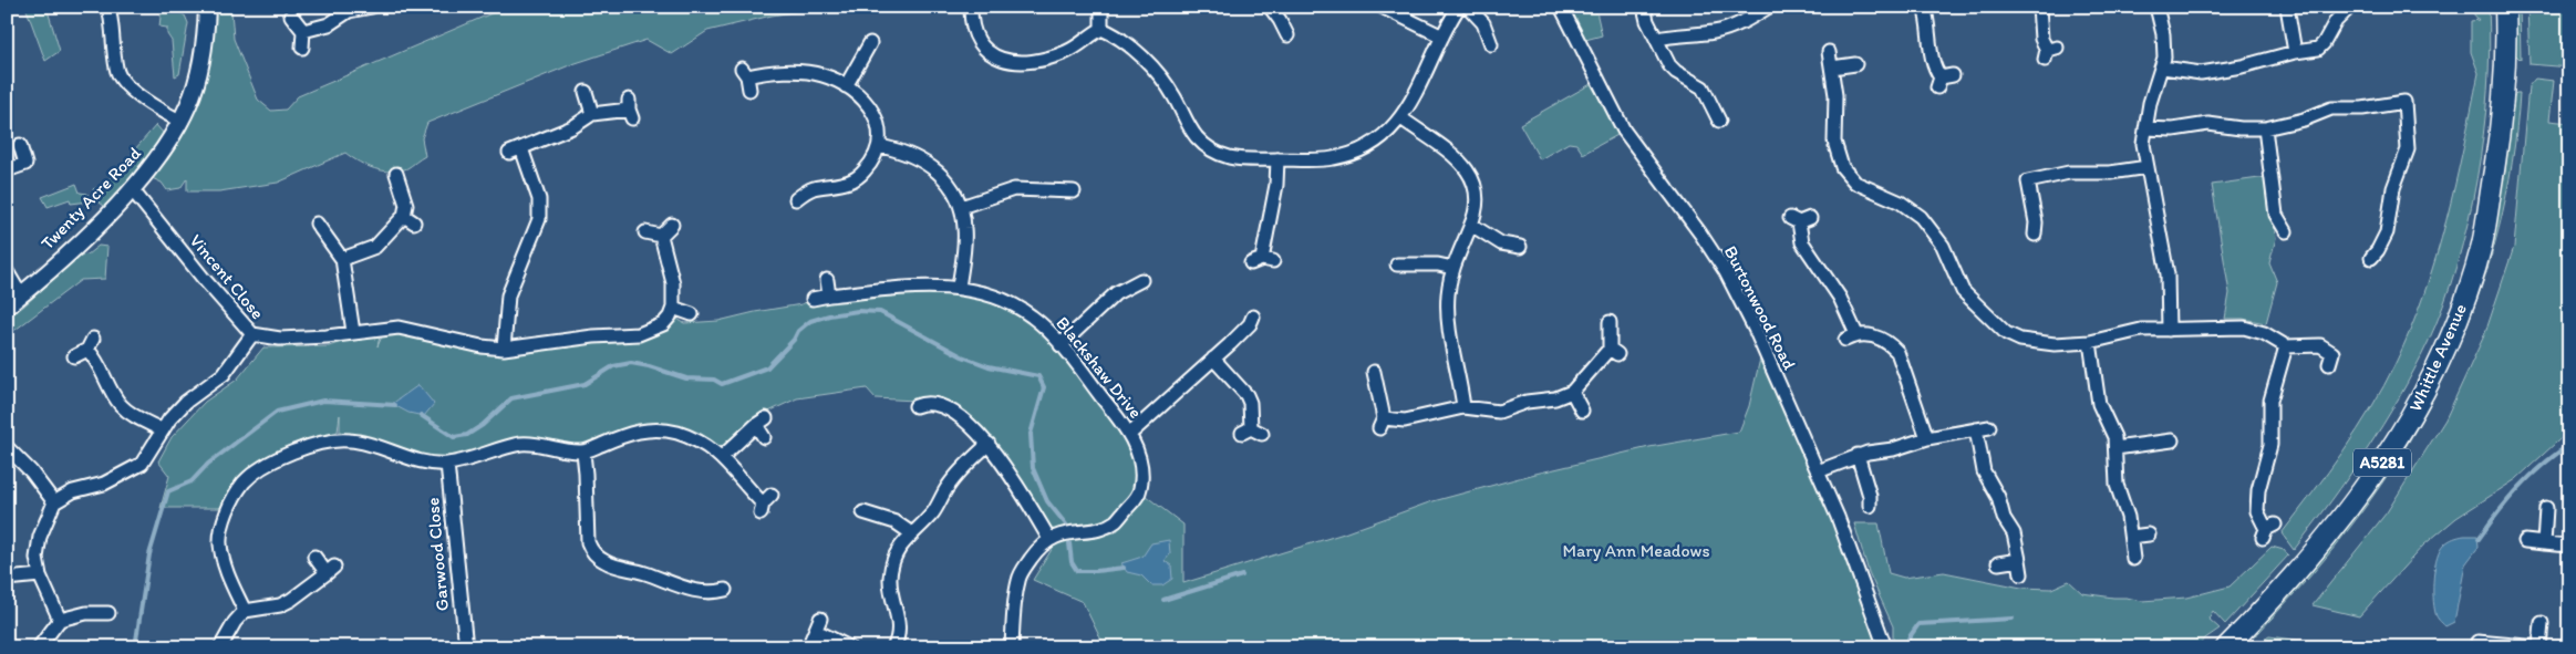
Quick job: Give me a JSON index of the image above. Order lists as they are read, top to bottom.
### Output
{
  "streets": {
    "main road": ["Whittle Avenue", "A5281"],
    "street": [
      "Twenty Acre Road",
      "Vincent Close",
      "Burtonwood Road",
      "Blackshaw Drive",
      "Garwood Close"
    ]
  },
  "crossings": [
    ["Twenty Acre Road", "Vincent Close"]
  ],
  "parks": ["Mary Ann Meadows"]
}
